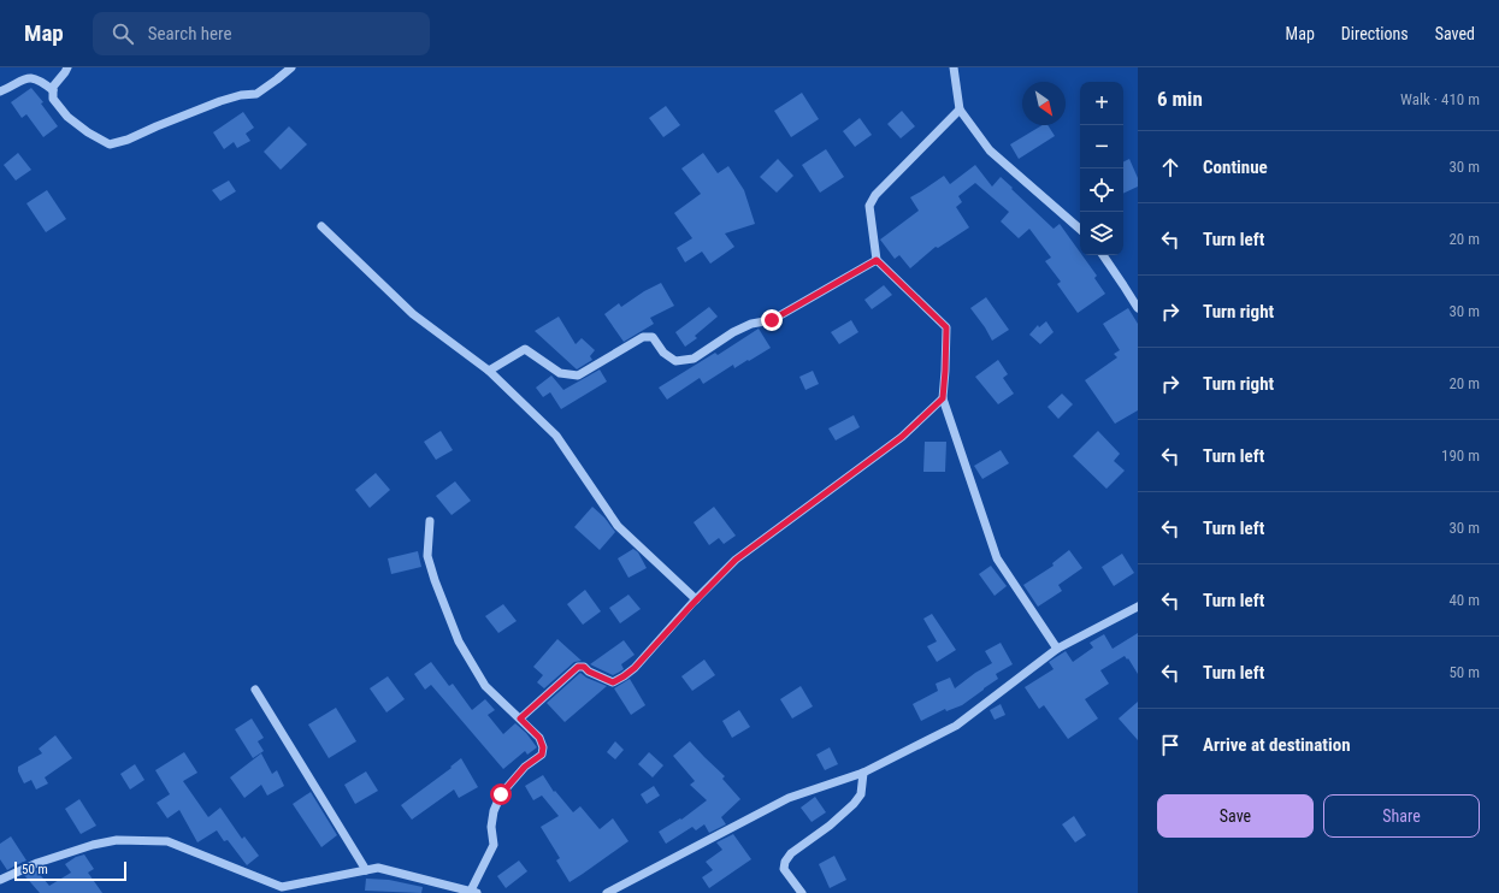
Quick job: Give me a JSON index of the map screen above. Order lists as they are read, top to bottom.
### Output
{
  "scale_bar": "50 m",
  "north": "bottom right",
  "page": {
    "header": "Map",
    "search": "Search here",
    "nav": ["Map", "Directions", "Saved"],
    "heading": ["6 min", "Walk · 410 m"],
    "map_buttons": ["+", "−"],
    "list": [
      ["Continue", "30 m"],
      ["Turn left", "20 m"],
      ["Turn right", "30 m"],
      ["Turn right", "20 m"],
      ["Turn left", "190 m"],
      ["Turn left", "30 m"],
      ["Turn left", "40 m"],
      ["Turn left", "50 m"],
      "Arrive at destination"
    ],
    "buttons": ["Save", "Share"],
    "scale": "50 m"
  }
}
